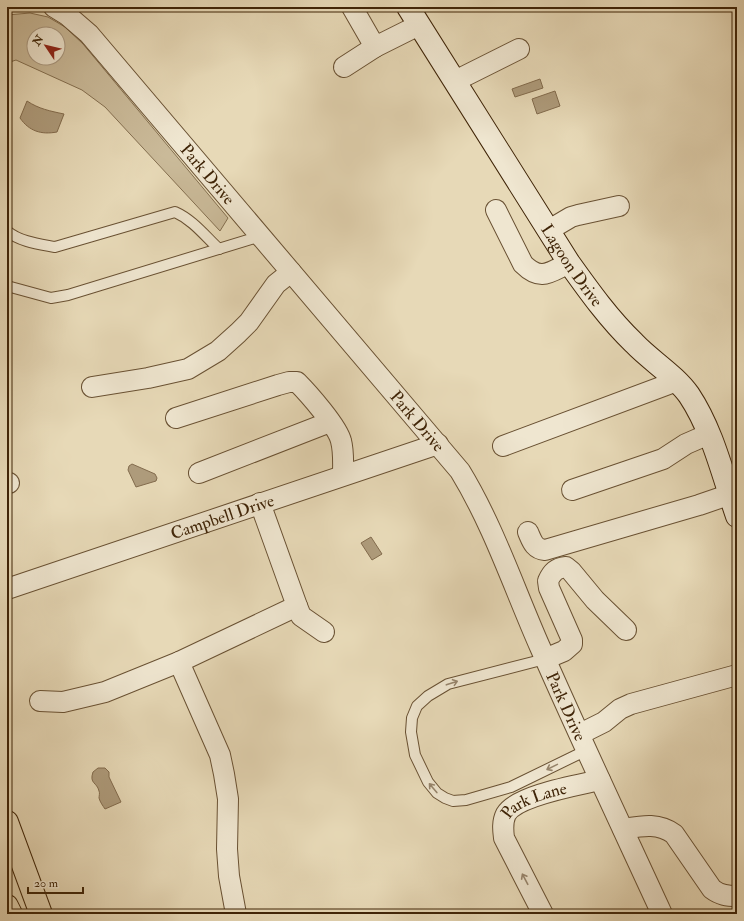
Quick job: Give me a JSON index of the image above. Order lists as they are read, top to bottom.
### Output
{
  "streets": {
    "street": [
      "Park Drive",
      "Lagoon Drive",
      "Campbell Drive",
      "Park Lane"
    ]
  },
  "crossings": [
    ["Park Drive", "Campbell Drive"],
    ["Park Drive", "Park Lane"]
  ],
  "scale_bar": "20 m",
  "north": "top left"
}
